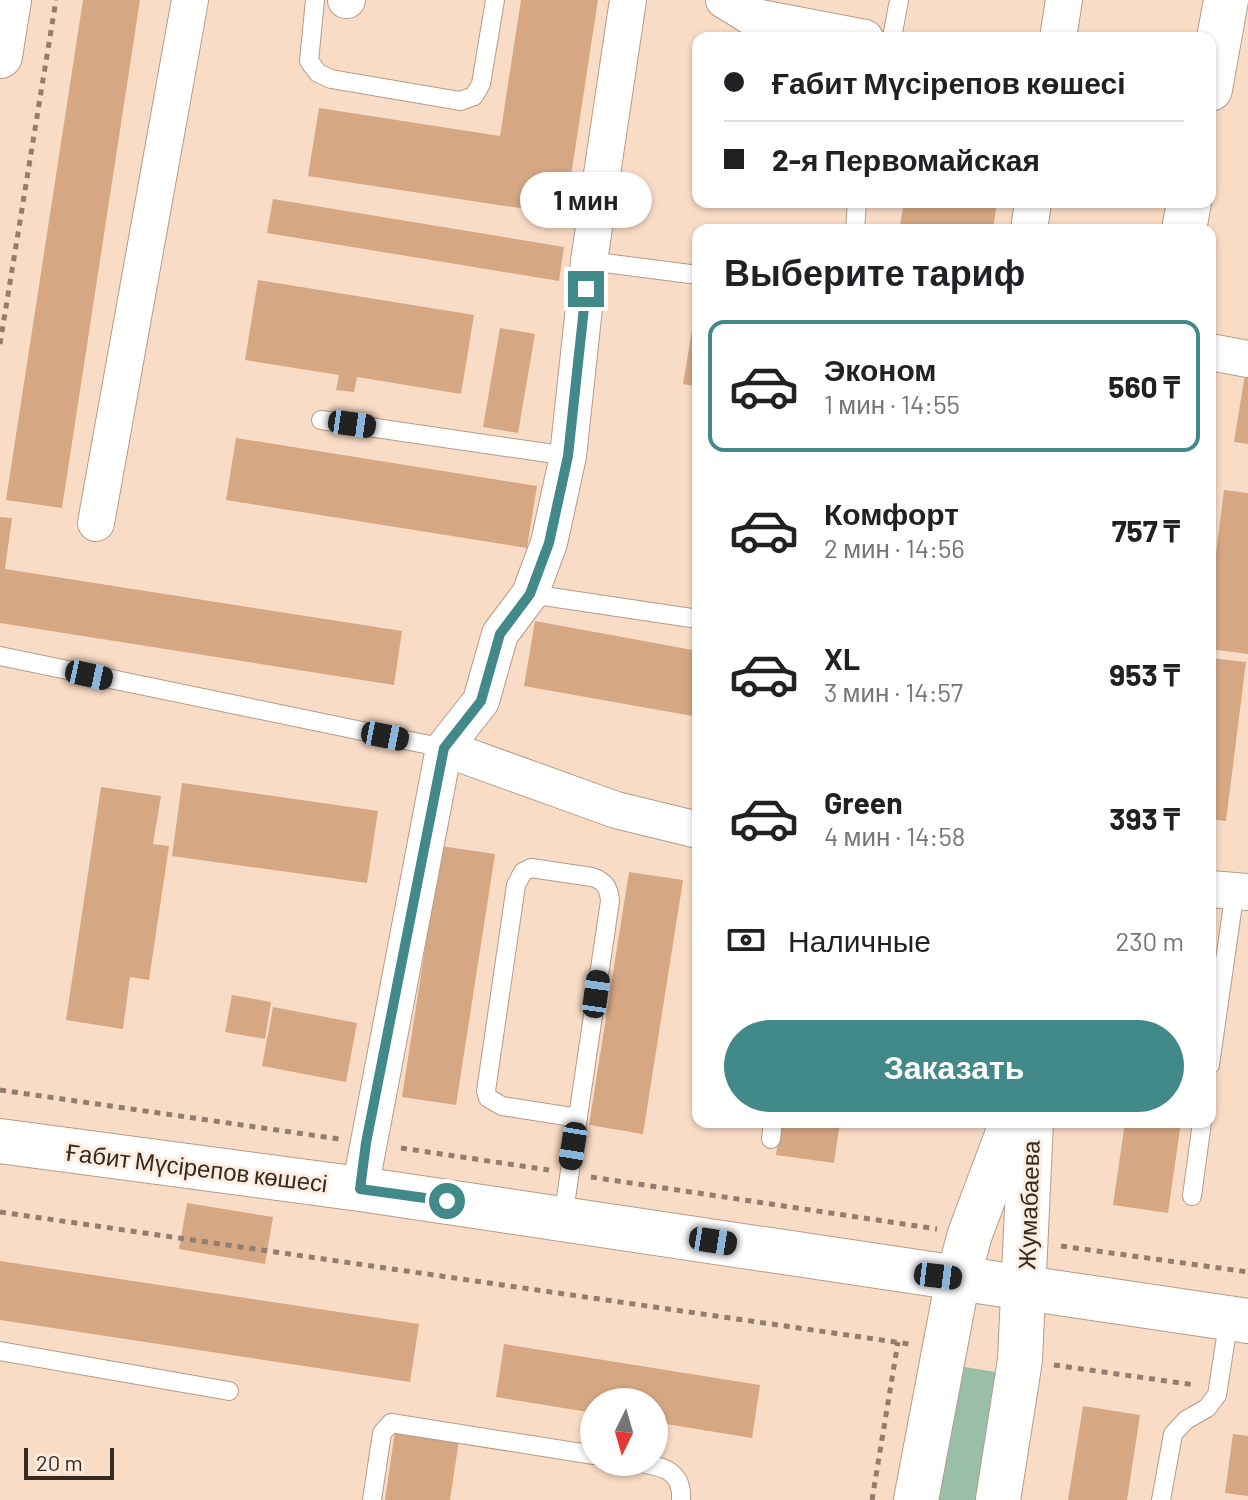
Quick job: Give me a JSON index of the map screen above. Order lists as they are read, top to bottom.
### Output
{
  "streets": {
    "main road": ["Ғабит Мүсірепов көшесі", "Жумабаева"]
  },
  "crossings": [
    ["Ғабит Мүсірепов көшесі", "Жумабаева"]
  ],
  "scale_bar": "20 m",
  "north": "bottom",
  "page": {
    "banner": ["Ғабит Мүсірепов көшесі", "2-я Первомайская"],
    "bubble": "1 мин",
    "heading": "Выберите тариф",
    "list": [
      {
        "name": "Эконом",
        "note": "1 мин · 14:55",
        "value": "560 ₸"
      },
      {
        "name": "Комфорт",
        "note": "2 мин · 14:56",
        "value": "757 ₸"
      },
      {
        "name": "XL",
        "note": "3 мин · 14:57",
        "value": "953 ₸"
      },
      {
        "name": "Green",
        "note": "4 мин · 14:58",
        "value": "393 ₸"
      }
    ],
    "pay": ["Наличные", "230 m"],
    "buttons": "Заказать",
    "scale": "20 m"
  }
}
